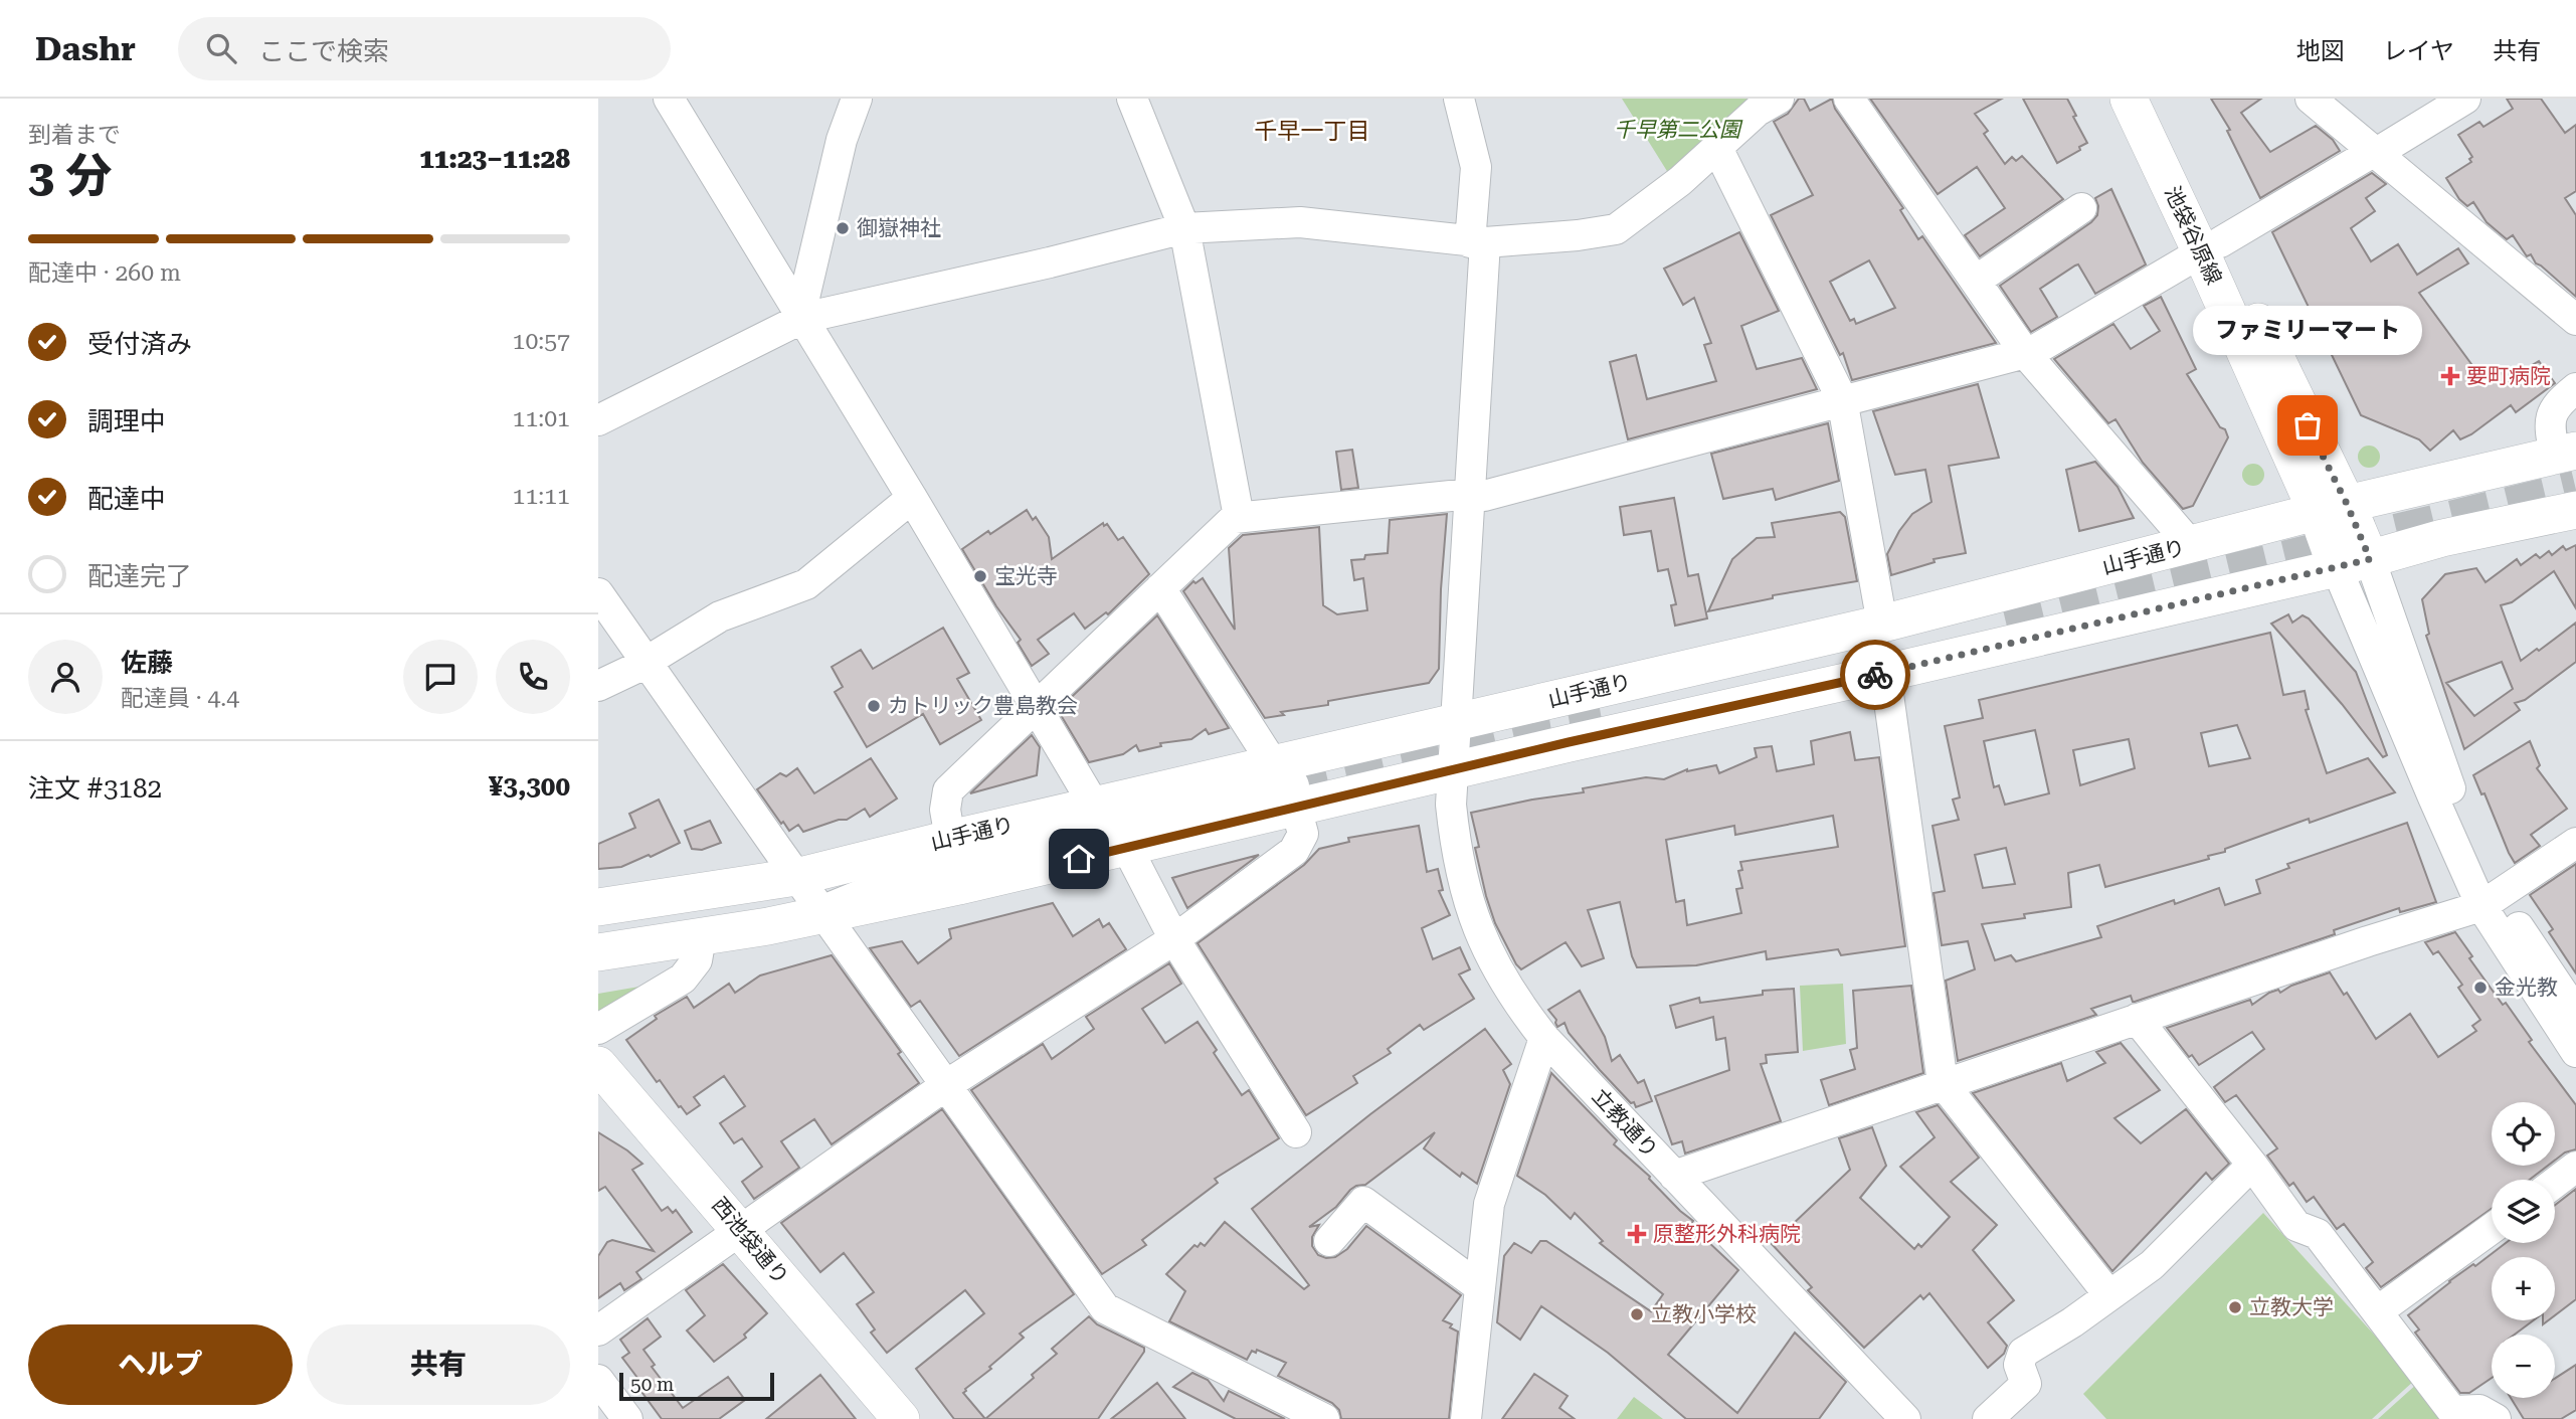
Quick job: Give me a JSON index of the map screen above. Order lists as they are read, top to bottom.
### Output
{
  "streets": {
    "main road": ["池袋谷原線", "山手通り", "西池袋通り"],
    "street": ["立教通り"]
  },
  "crossings": [
    ["池袋谷原線", "山手通り"],
    ["山手通り", "立教通り"]
  ],
  "districts": ["千早一丁目"],
  "parks": ["千早第二公園"],
  "places": {
    "other": [
      "御嶽神社",
      "ファミリーマート",
      "宝光寺",
      "カトリック豊島教会",
      "金光教",
      "立教大学",
      "立教小学校"
    ],
    "health": ["要町病院", "原整形外科病院"]
  },
  "scale_bar": "50 m",
  "page": {
    "header": "Dashr",
    "search": "ここで検索",
    "nav": ["地図", "レイヤ", "共有"],
    "heading": ["3 分", "到着まで", "11:23–11:28"],
    "panel": [
      "佐藤",
      "配達員 · 4.4",
      "注文 #3182",
      "¥3,300"
    ],
    "bar": "配達中 · 260 m",
    "list": [
      ["受付済み", "10:57"],
      ["調理中", "11:01"],
      ["配達中", "11:11"],
      "配達完了"
    ],
    "bubble": "ファミリーマート",
    "map_buttons": ["+", "−"],
    "buttons": ["ヘルプ", "共有"],
    "scale": "50 m"
  }
}
